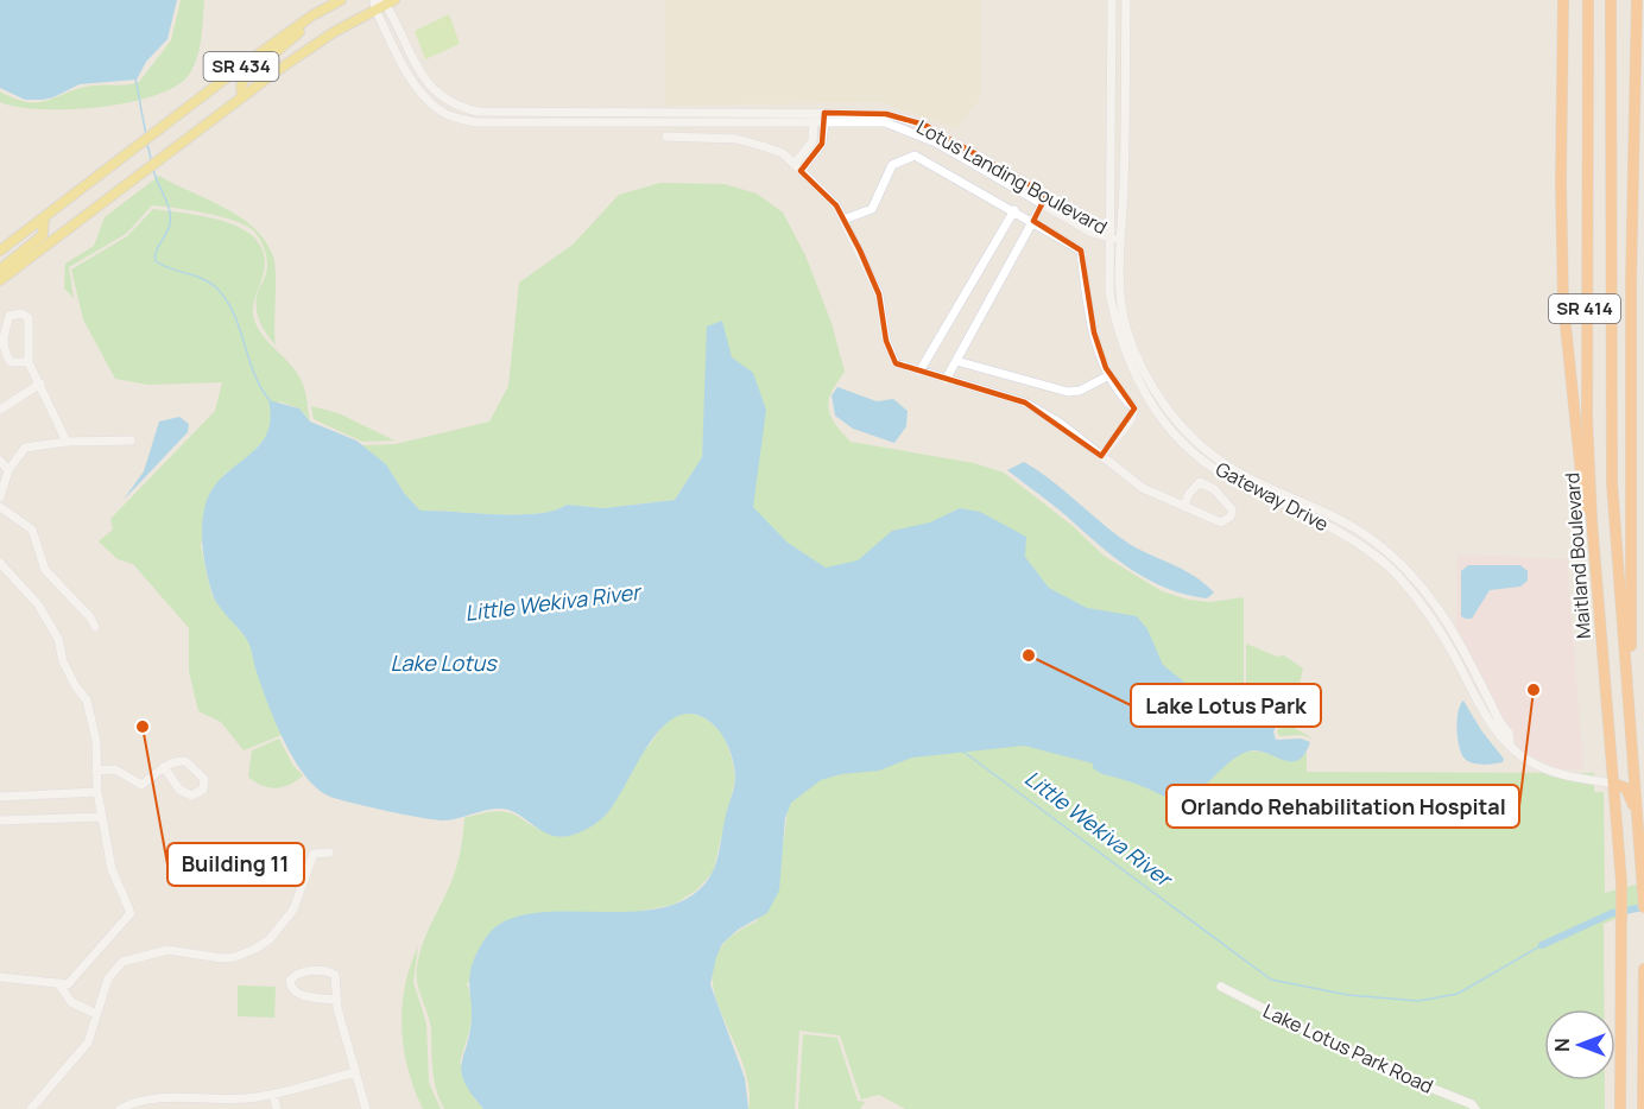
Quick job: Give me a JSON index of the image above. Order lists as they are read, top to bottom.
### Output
{
  "streets": {
    "highway": ["SR 414", "Maitland Boulevard"],
    "main road": ["SR 434"],
    "street": ["Lotus Landing Boulevard", "Gateway Drive", "Lake Lotus Park Road"]
  },
  "crossings": [
    ["SR 434", "Lotus Landing Boulevard"],
    ["Lotus Landing Boulevard", "Gateway Drive"],
    ["Gateway Drive", "Maitland Boulevard"]
  ],
  "water": ["Little Wekiva River", "Lake Lotus"],
  "places": ["Lake Lotus Park", "Orlando Rehabilitation Hospital", "Building 11"],
  "north": "left"
}
